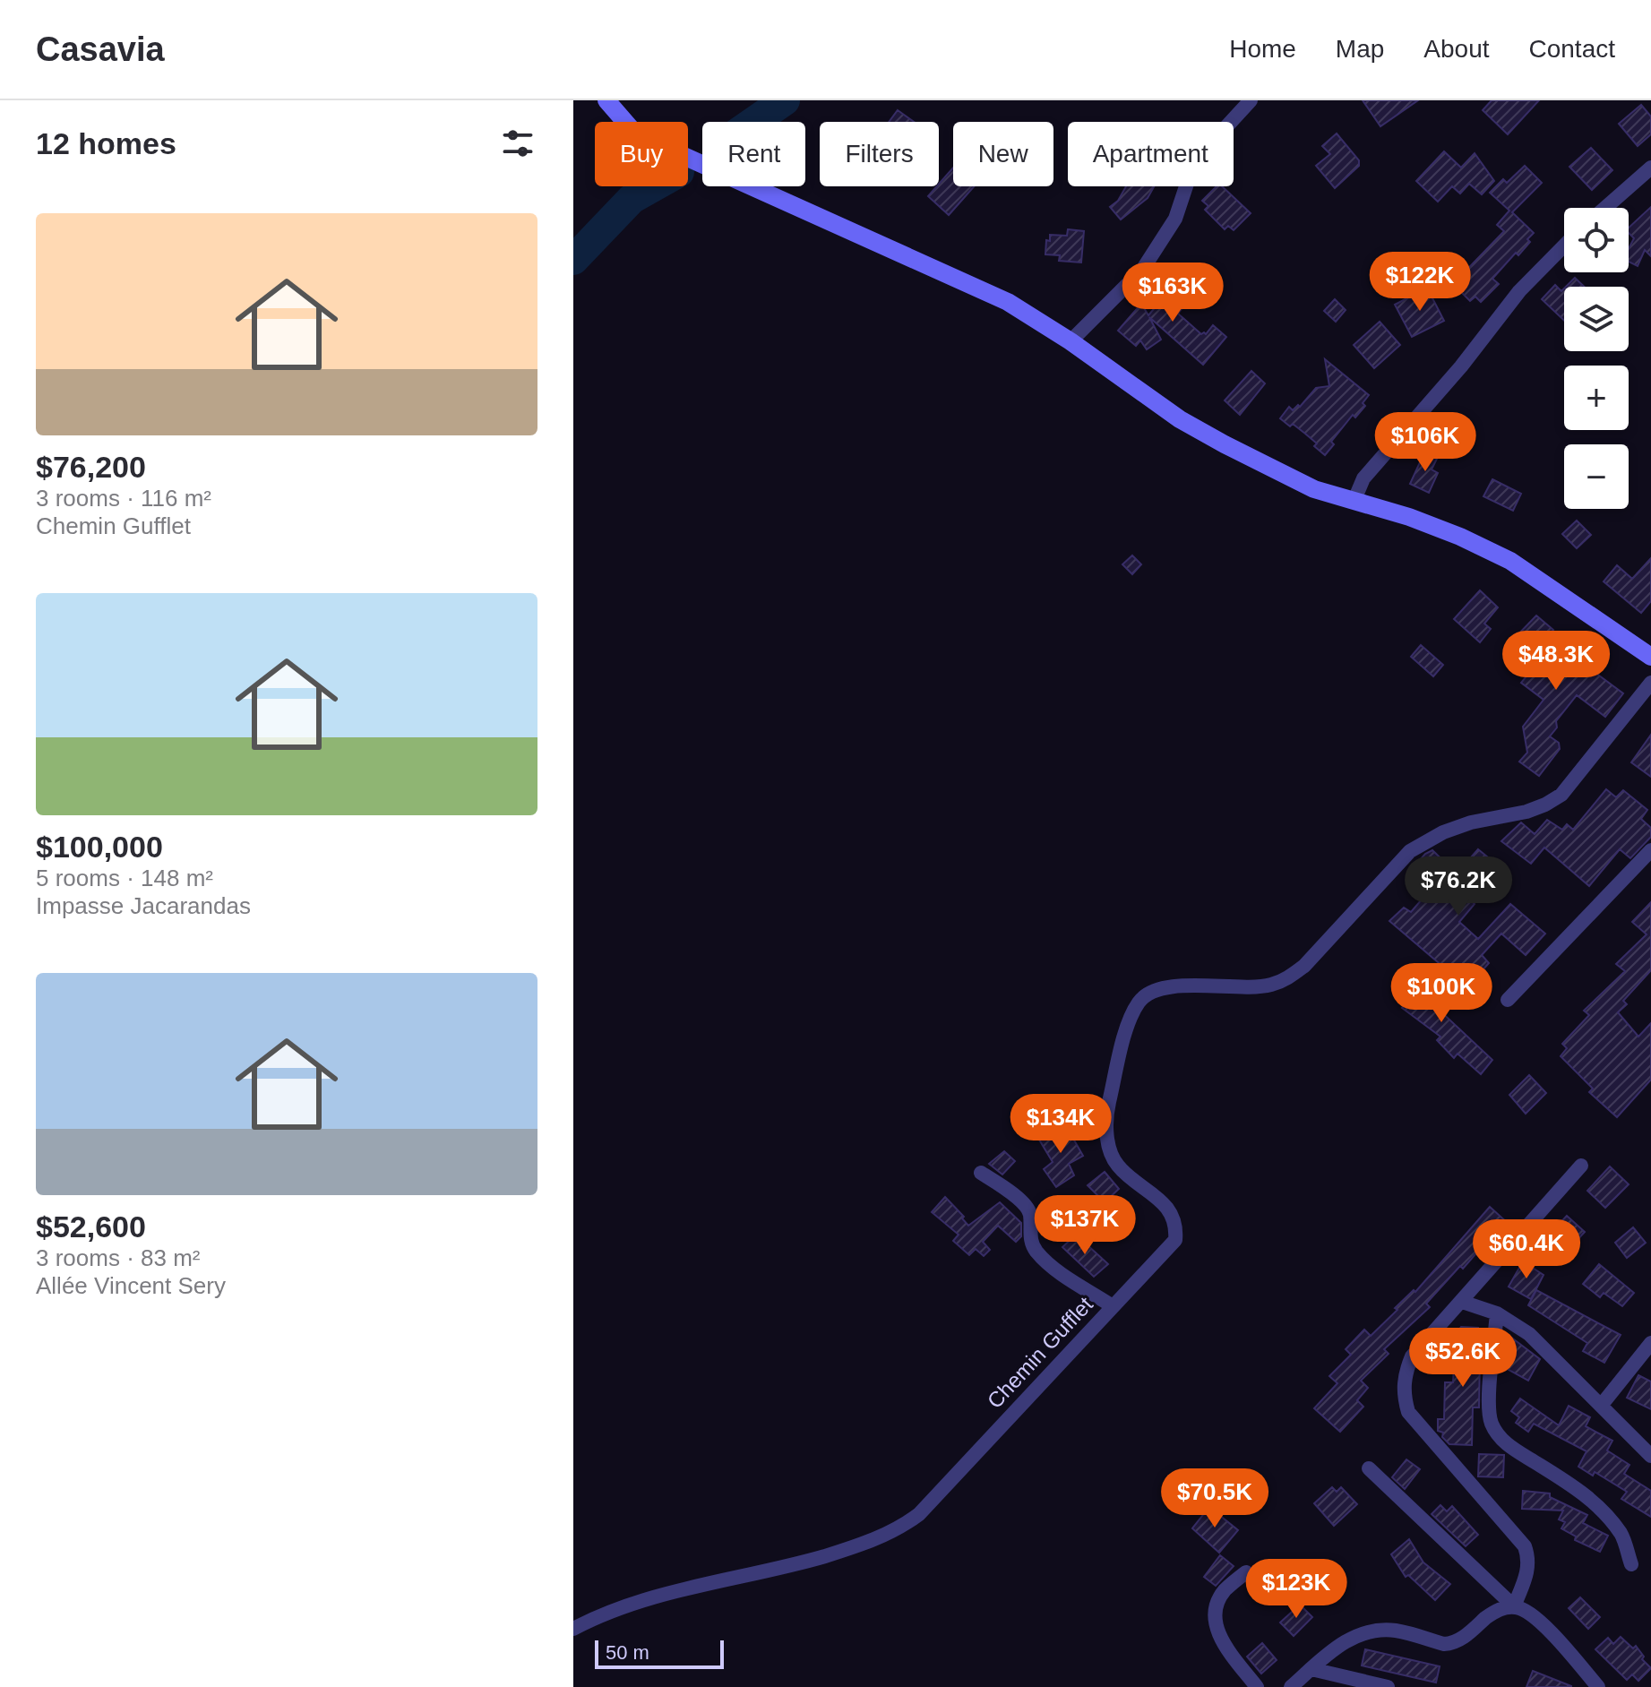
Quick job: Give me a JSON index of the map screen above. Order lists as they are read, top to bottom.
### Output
{
  "streets": {
    "street": ["Chemin Gufflet"]
  },
  "scale_bar": "50 m",
  "page": {
    "header": "Casavia",
    "nav": [
      "Home",
      "Map",
      "About",
      "Contact"
    ],
    "heading": "12 homes",
    "chip": [
      "Buy",
      "Rent",
      "Filters",
      "New",
      "Apartment"
    ],
    "list": [
      {
        "name": "$76,200",
        "note": "3 rooms · 116 m² · Chemin Gufflet"
      },
      {
        "name": "$100,000",
        "note": "5 rooms · 148 m² · Impasse Jacarandas"
      },
      {
        "name": "$52,600",
        "note": "3 rooms · 83 m² · Allée Vincent Sery"
      }
    ],
    "map_buttons": ["+", "−"],
    "price": [
      "$122K",
      "$163K",
      "$106K",
      "$48.3K",
      "$76.2K",
      "$100K",
      "$134K",
      "$137K",
      "$60.4K",
      "$52.6K",
      "$70.5K",
      "$123K"
    ],
    "scale": "50 m"
  }
}
